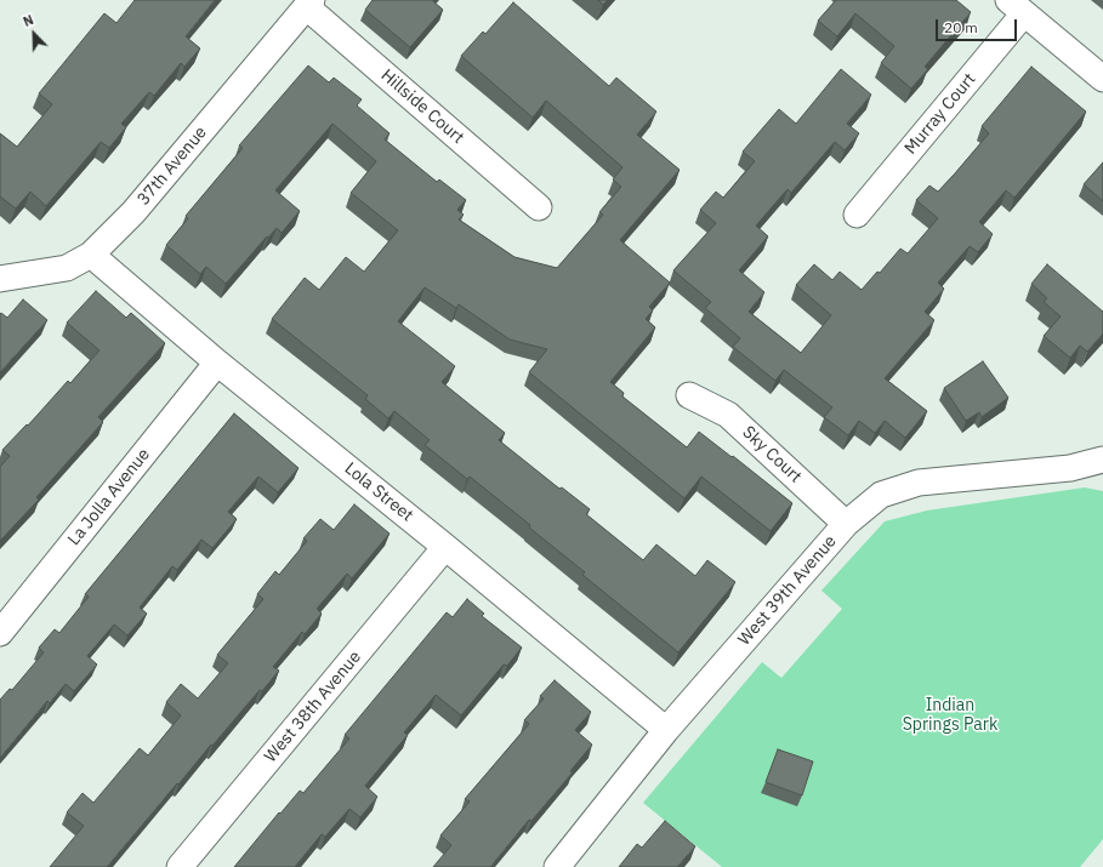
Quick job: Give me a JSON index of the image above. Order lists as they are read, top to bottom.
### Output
{
  "streets": {
    "street": [
      "Hillside Court",
      "Murray Court",
      "37th Avenue",
      "Sky Court",
      "Lola Street",
      "La Jolla Avenue",
      "West 39th Avenue",
      "West 38th Avenue"
    ]
  },
  "crossings": [
    ["Hillside Court", "37th Avenue"],
    ["37th Avenue", "Lola Street"],
    ["Sky Court", "West 39th Avenue"],
    ["Lola Street", "La Jolla Avenue"],
    ["Lola Street", "West 39th Avenue"],
    ["Lola Street", "West 38th Avenue"]
  ],
  "parks": ["Indian Springs Park"],
  "scale_bar": "20 m",
  "north": "top left"
}
